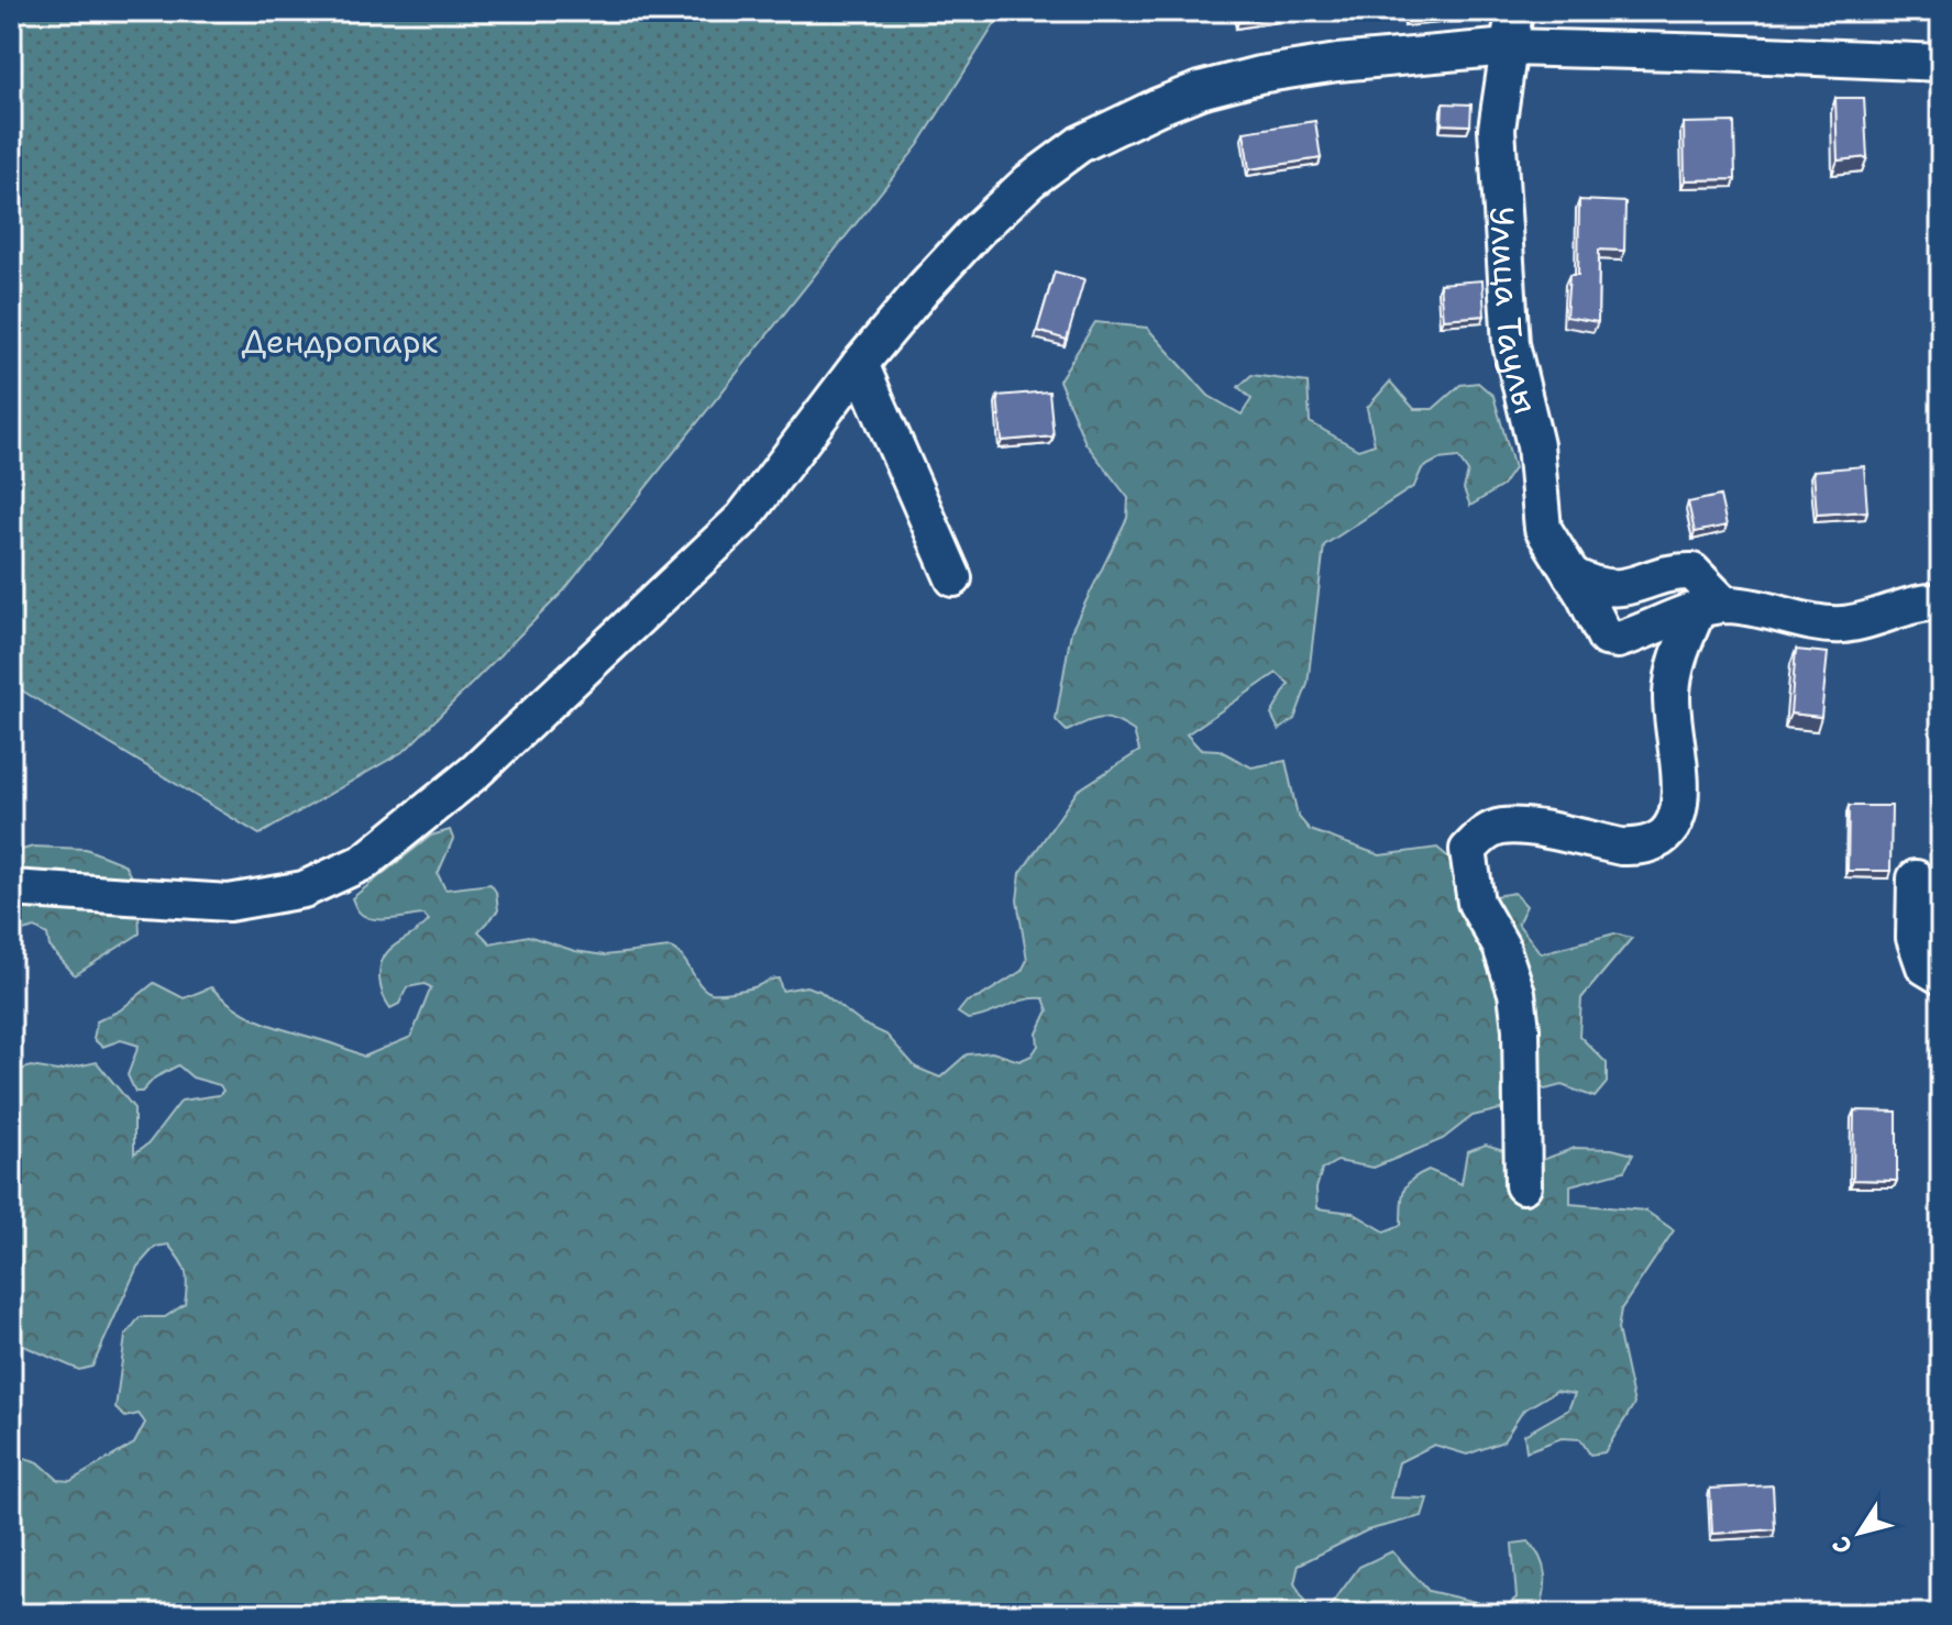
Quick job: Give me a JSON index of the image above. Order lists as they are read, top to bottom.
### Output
{
  "streets": {
    "street": ["Улица Таулы"]
  },
  "parks": ["Дендропарк"],
  "north": "bottom left"
}
